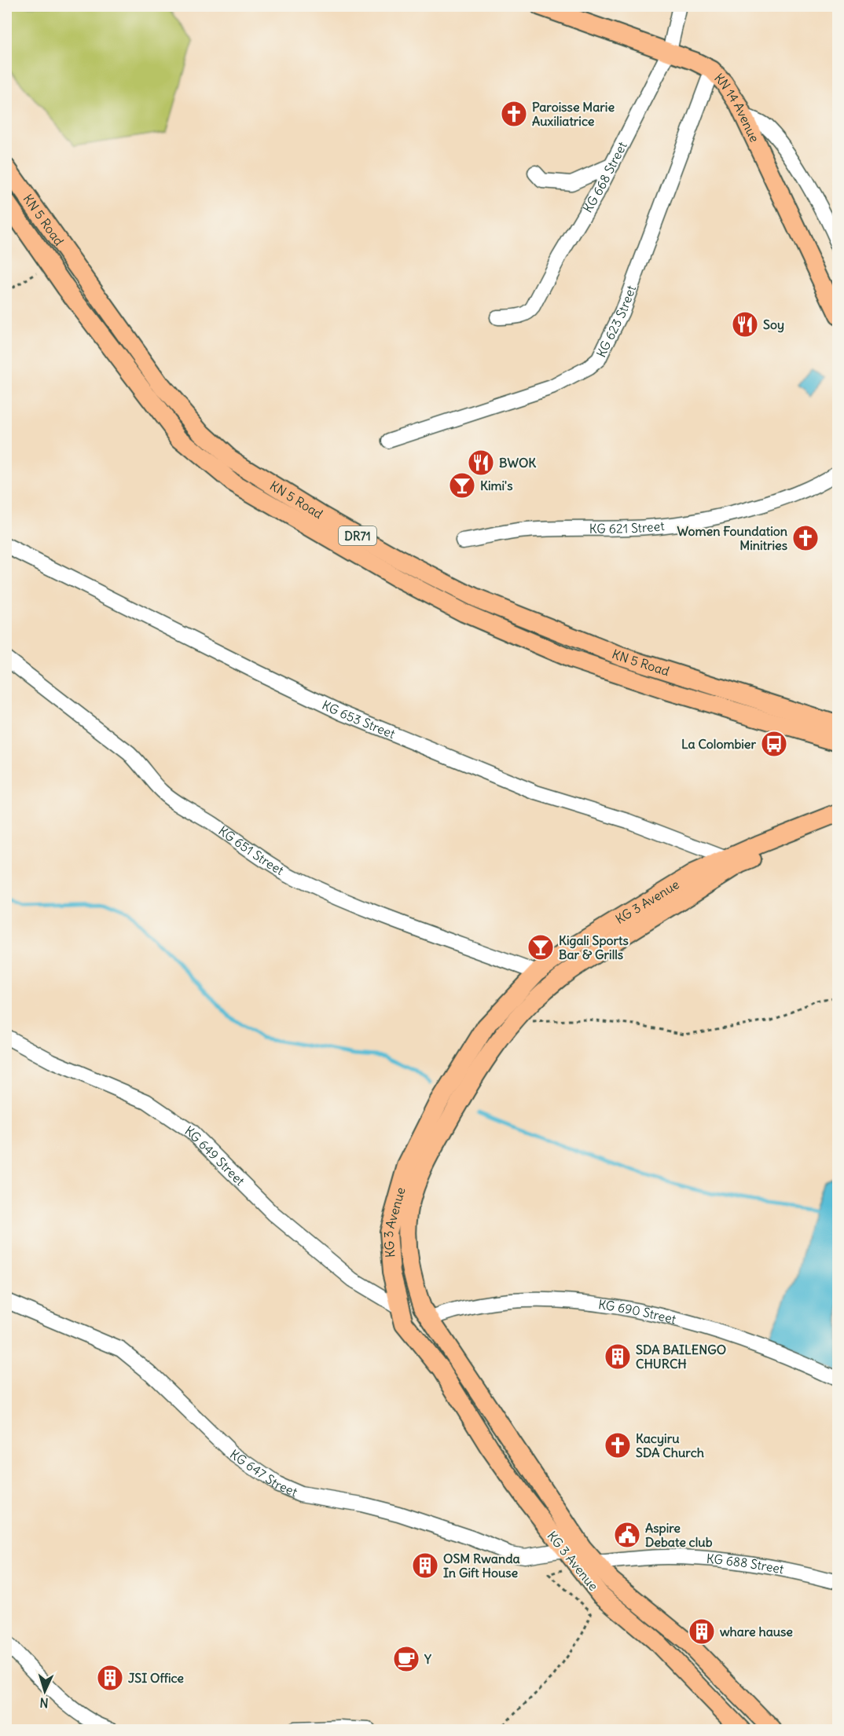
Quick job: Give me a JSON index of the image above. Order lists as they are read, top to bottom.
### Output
{
  "streets": {
    "main road": [
      "KN 14 Avenue",
      "KN 5 Road",
      "DR71",
      "KG 3 Avenue"
    ],
    "street": [
      "KG 668 Street",
      "KG 623 Street",
      "KG 621 Street",
      "KG 653 Street",
      "KG 651 Street",
      "KG 649 Street",
      "KG 690 Street",
      "KG 647 Street",
      "KG 688 Street"
    ]
  },
  "crossings": [
    ["KN 14 Avenue", "KG 668 Street"],
    ["KN 14 Avenue", "KG 623 Street"],
    ["KG 653 Street", "KG 3 Avenue"],
    ["KG 651 Street", "KG 3 Avenue"],
    ["KG 3 Avenue", "KG 649 Street"],
    ["KG 3 Avenue", "KG 690 Street"],
    ["KG 3 Avenue", "KG 647 Street"],
    ["KG 3 Avenue", "KG 688 Street"]
  ],
  "places": {
    "church": ["Paroisse Marie Auxiliatrice", "Women Foundation Minitries", "Kacyiru SDA Church"],
    "restaurant": ["Soy", "BWOK"],
    "bar": ["Kimi's", "Kigali Sports Bar & Grills"],
    "bus stop": ["La Colombier"],
    "building": [
      "SDA BAILENGO CHURCH",
      "OSM Rwanda In Gift House",
      "whare hause",
      "JSI Office"
    ],
    "public building": ["Aspire Debate club"],
    "cafe": ["Y"]
  },
  "north": "bottom"
}
